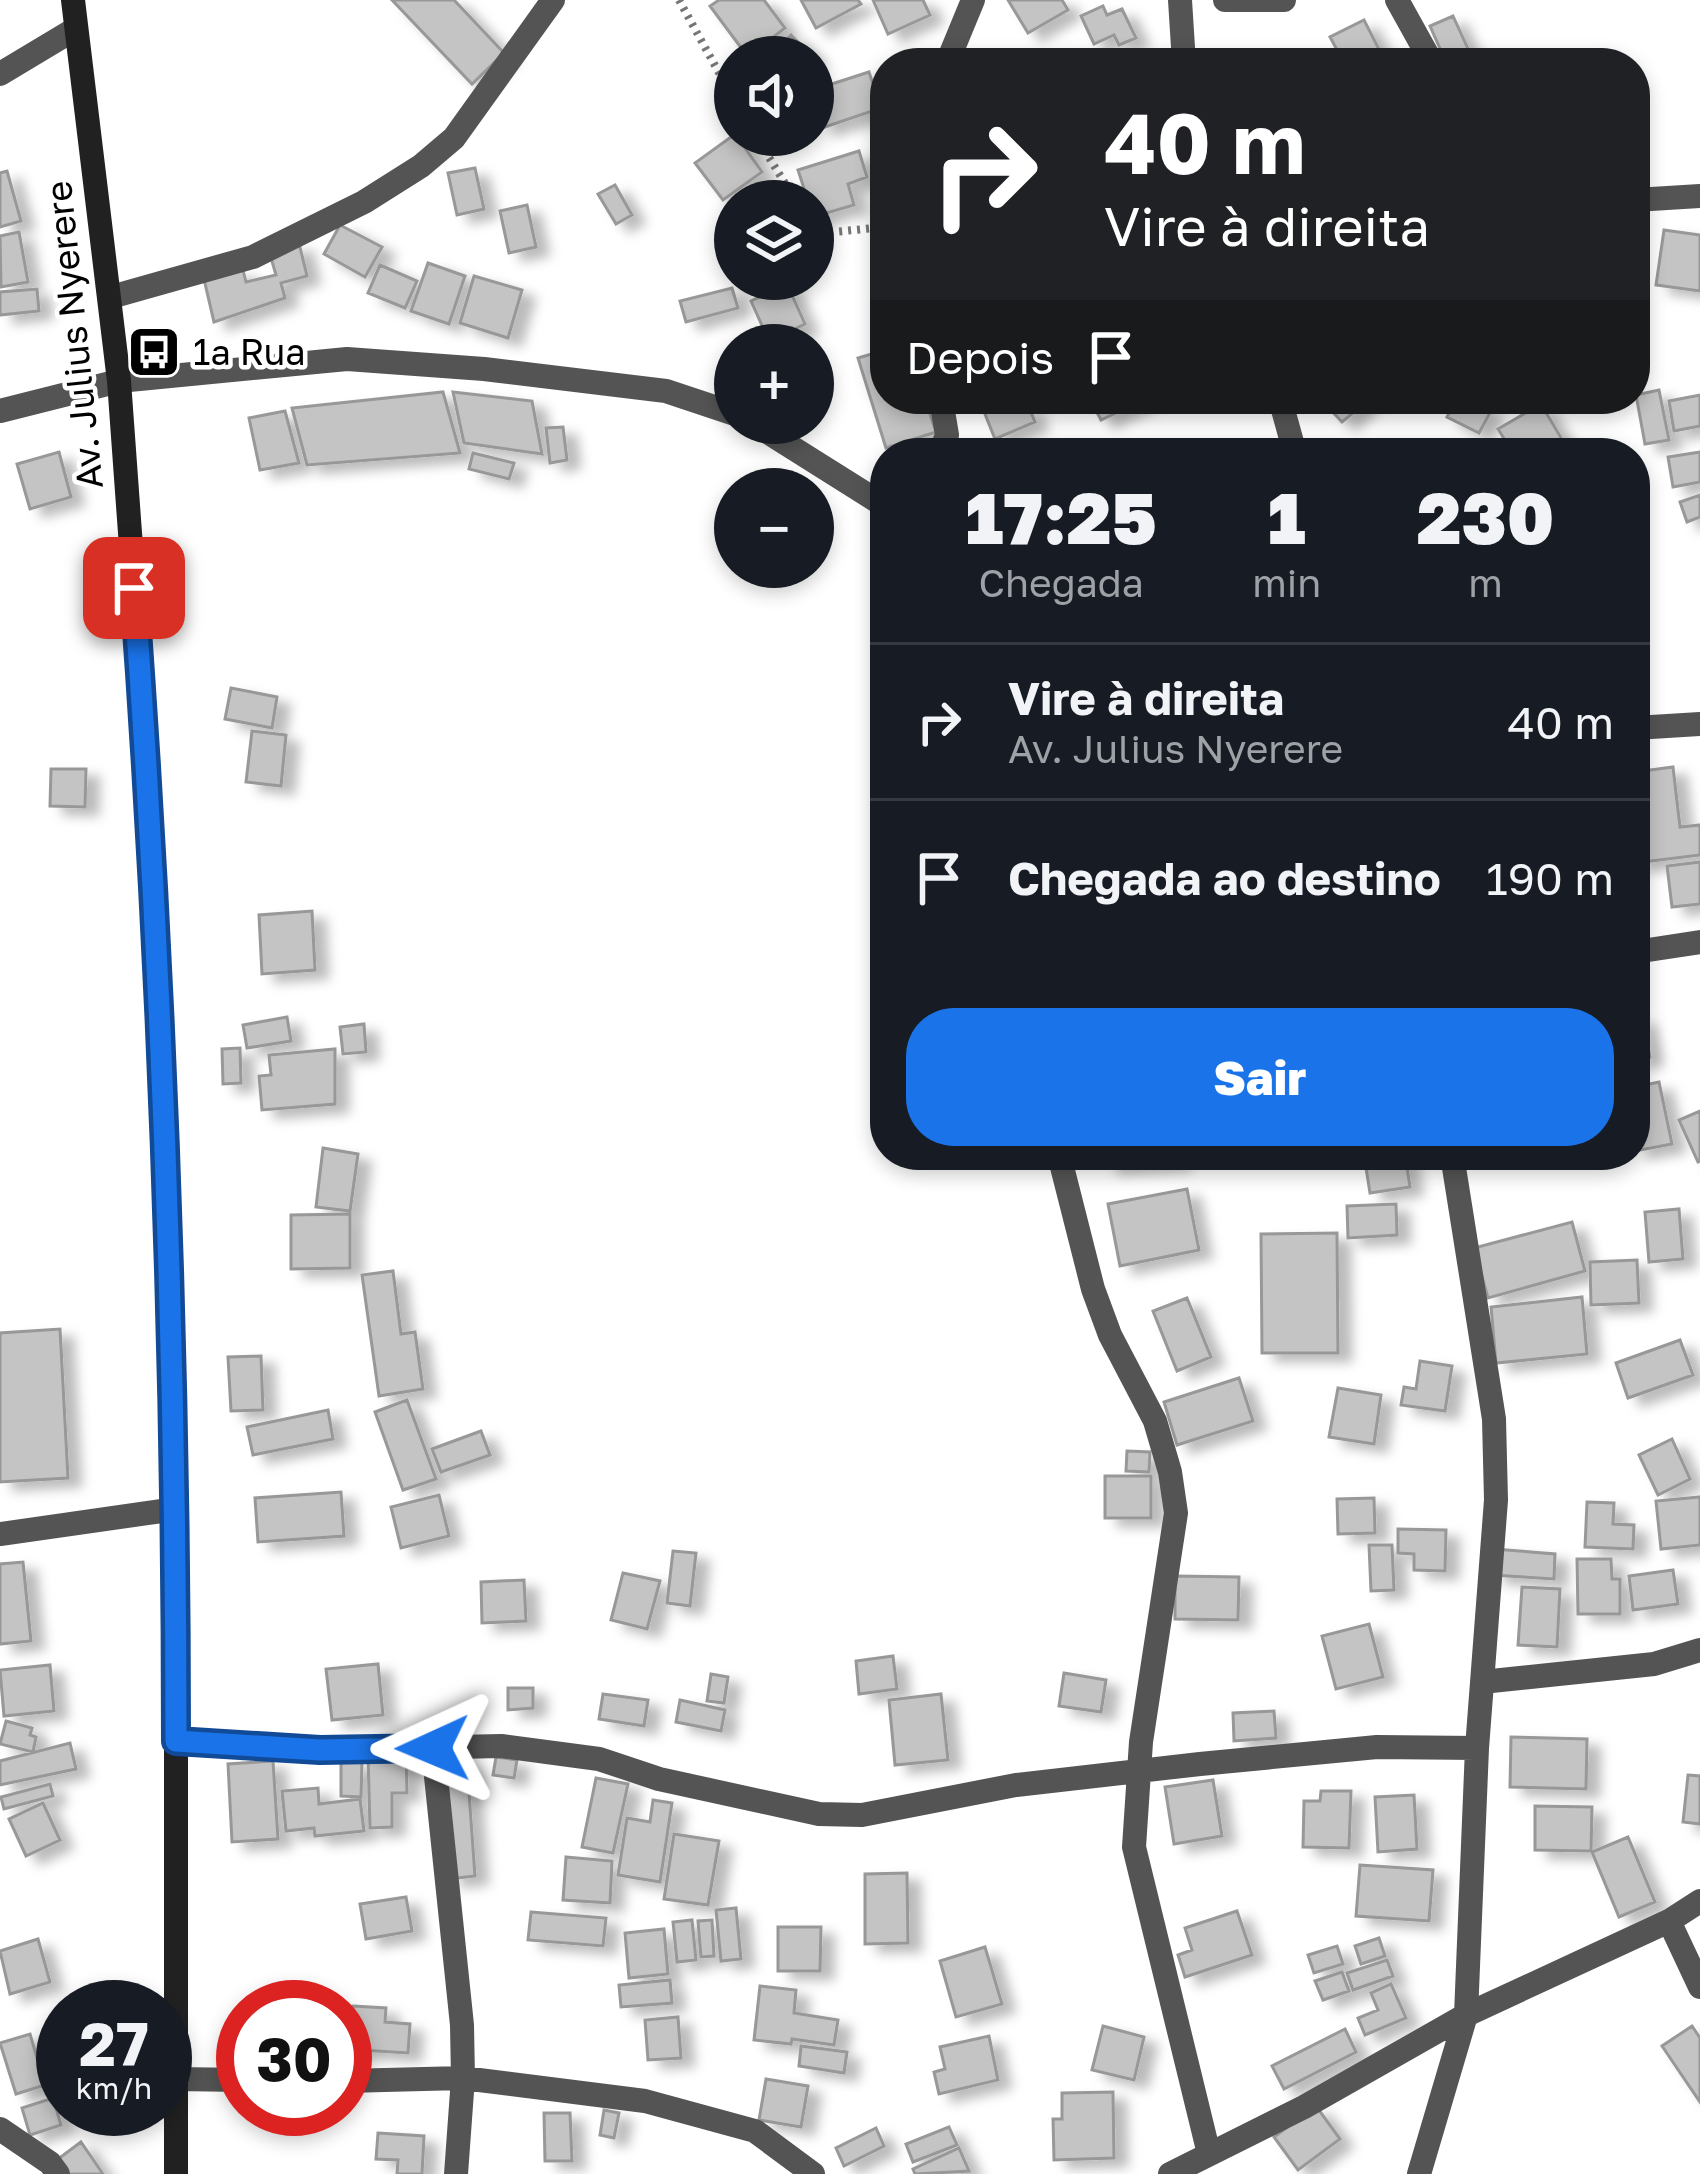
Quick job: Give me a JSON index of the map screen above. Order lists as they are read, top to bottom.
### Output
{
  "streets": {
    "main road": ["Av. Julius Nyerere"]
  },
  "places": {
    "bus stop": ["1ª Rua"]
  },
  "page": {
    "map_buttons": ["+", "−"],
    "turn": ["40 m", "Vire à direita"],
    "then": "Depois",
    "eta": [
      "17:25",
      "Chegada",
      "1",
      "min",
      "230",
      "m"
    ],
    "list": [
      {
        "name": "Vire à direita",
        "note": "Av. Julius Nyerere",
        "value": "40 m"
      },
      {
        "name": "Chegada ao destino",
        "value": "190 m"
      }
    ],
    "buttons": "Sair",
    "speed": "27 km/h",
    "limit": "30"
  }
}
